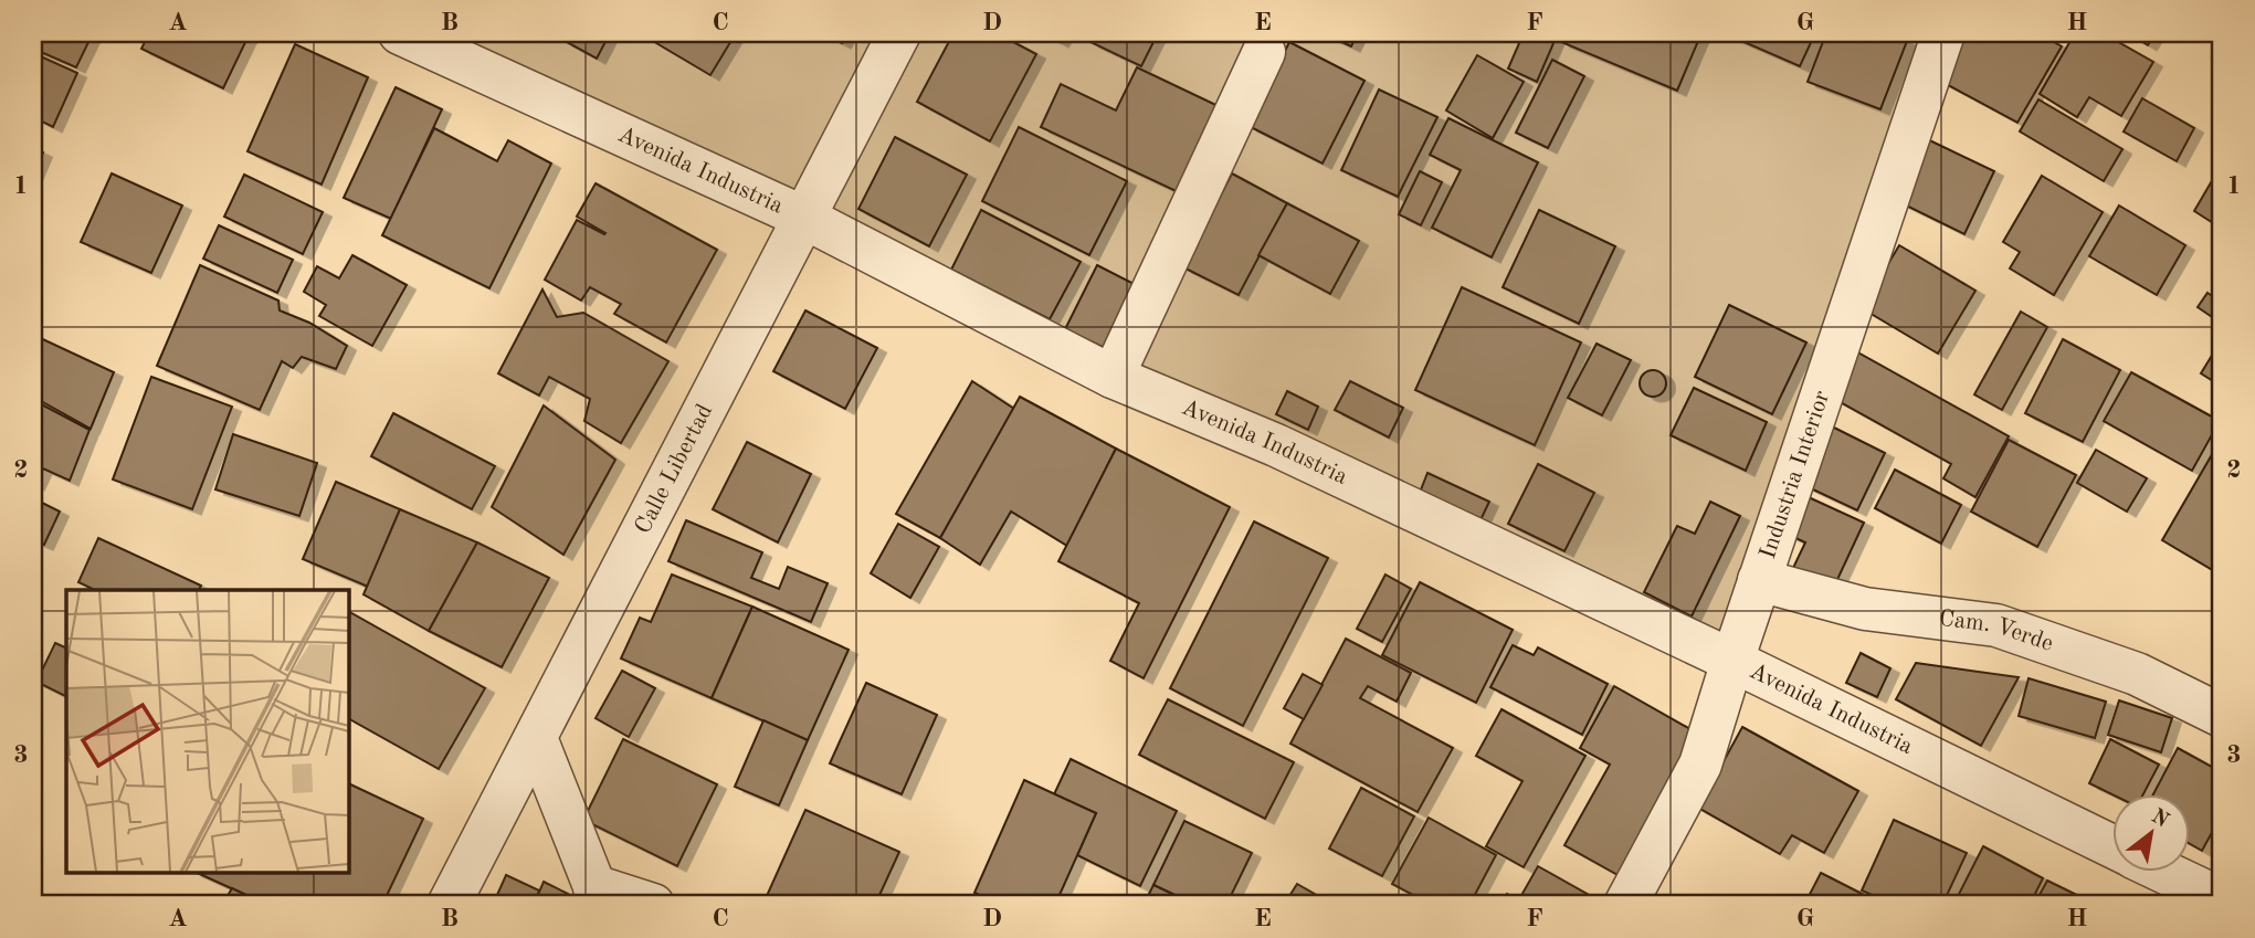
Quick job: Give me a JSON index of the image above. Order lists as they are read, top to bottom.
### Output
{
  "streets": {
    "street": [
      "Avenida Industria",
      "Calle Libertad",
      "Industria Interior",
      "Cam. Verde"
    ]
  },
  "crossings": [
    ["Avenida Industria", "Calle Libertad"],
    ["Avenida Industria", "Industria Interior"],
    ["Industria Interior", "Cam. Verde"]
  ],
  "north": "top right",
  "grid": {
    "columns": [
      "A",
      "B",
      "C",
      "D",
      "E",
      "F",
      "G",
      "H"
    ],
    "rows": ["1", "2", "3"]
  }
}
